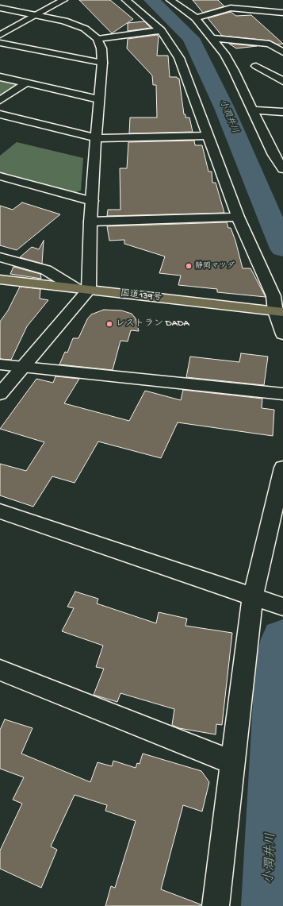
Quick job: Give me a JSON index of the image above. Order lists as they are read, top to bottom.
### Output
{
  "streets": {
    "highway": ["国道139号"]
  },
  "water": ["小潤井川"],
  "places": ["静岡マツダ", "レストラン DADA"]
}
